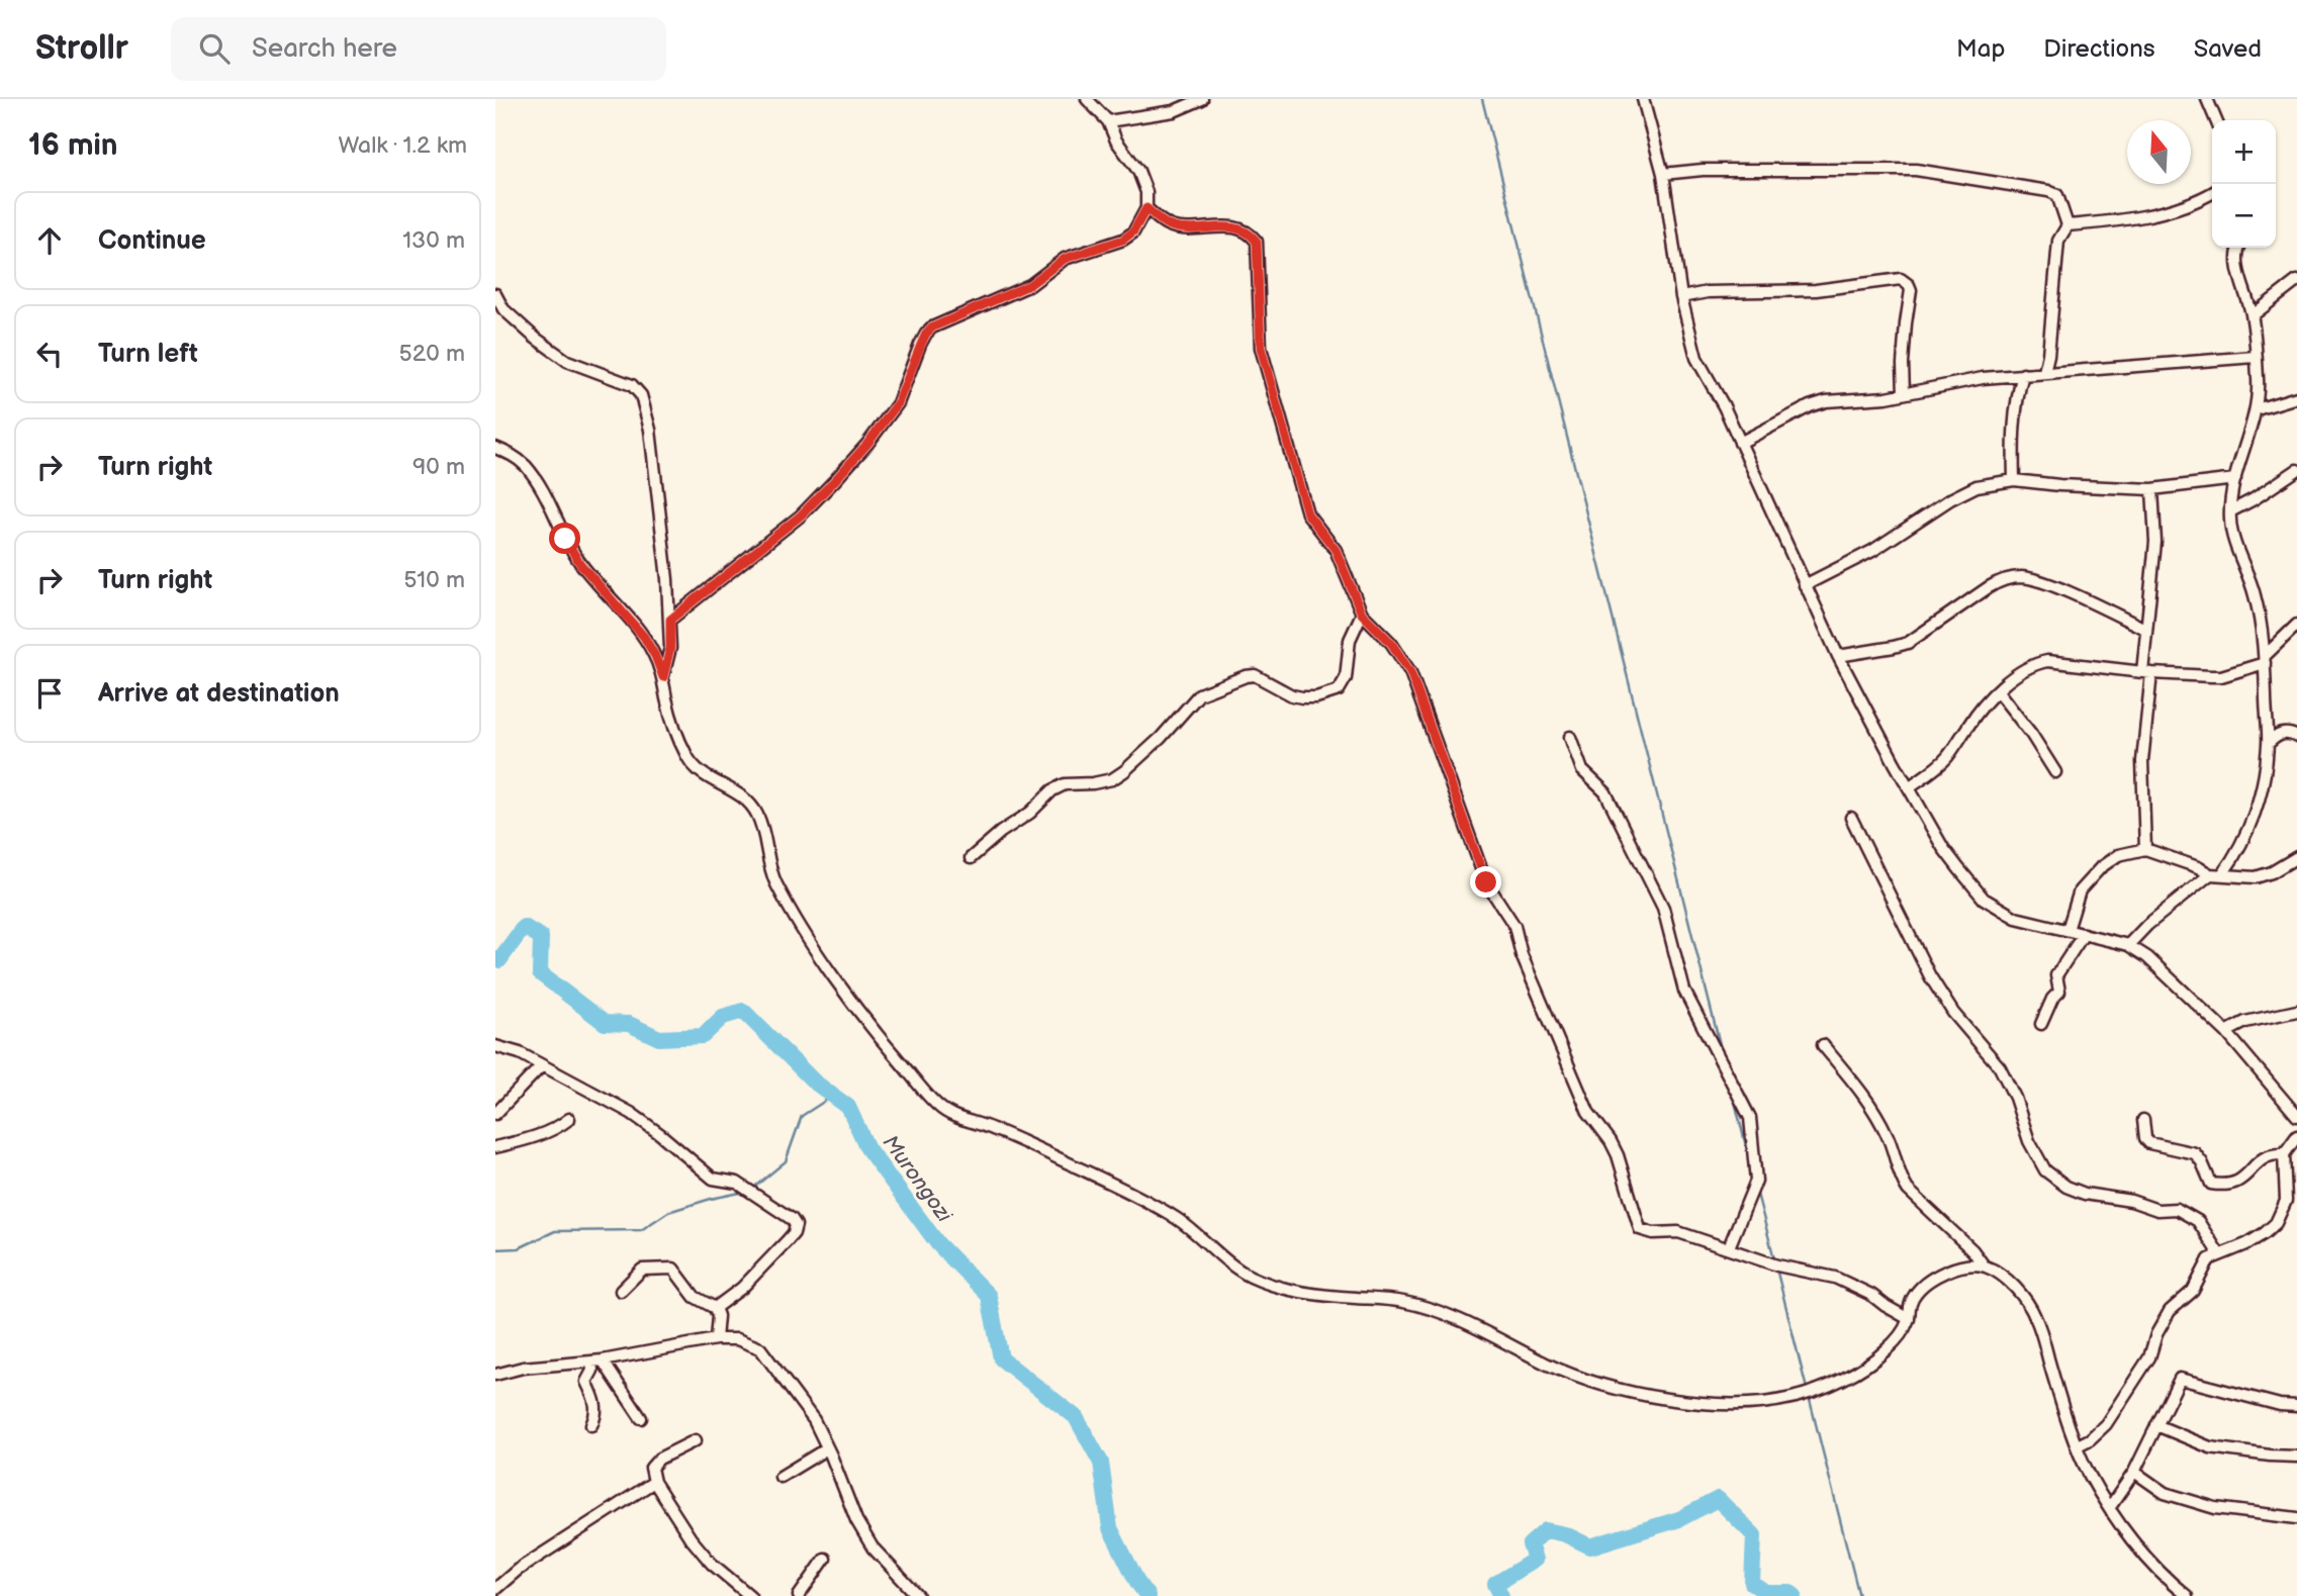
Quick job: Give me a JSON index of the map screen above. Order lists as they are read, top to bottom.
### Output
{
  "water": ["Murongozi"],
  "north": "top",
  "page": {
    "header": "Strollr",
    "search": "Search here",
    "nav": ["Map", "Directions", "Saved"],
    "heading": ["16 min", "Walk · 1.2 km"],
    "map_buttons": ["+", "−"],
    "list": [
      ["Continue", "130 m"],
      ["Turn left", "520 m"],
      ["Turn right", "90 m"],
      ["Turn right", "510 m"],
      "Arrive at destination"
    ]
  }
}
